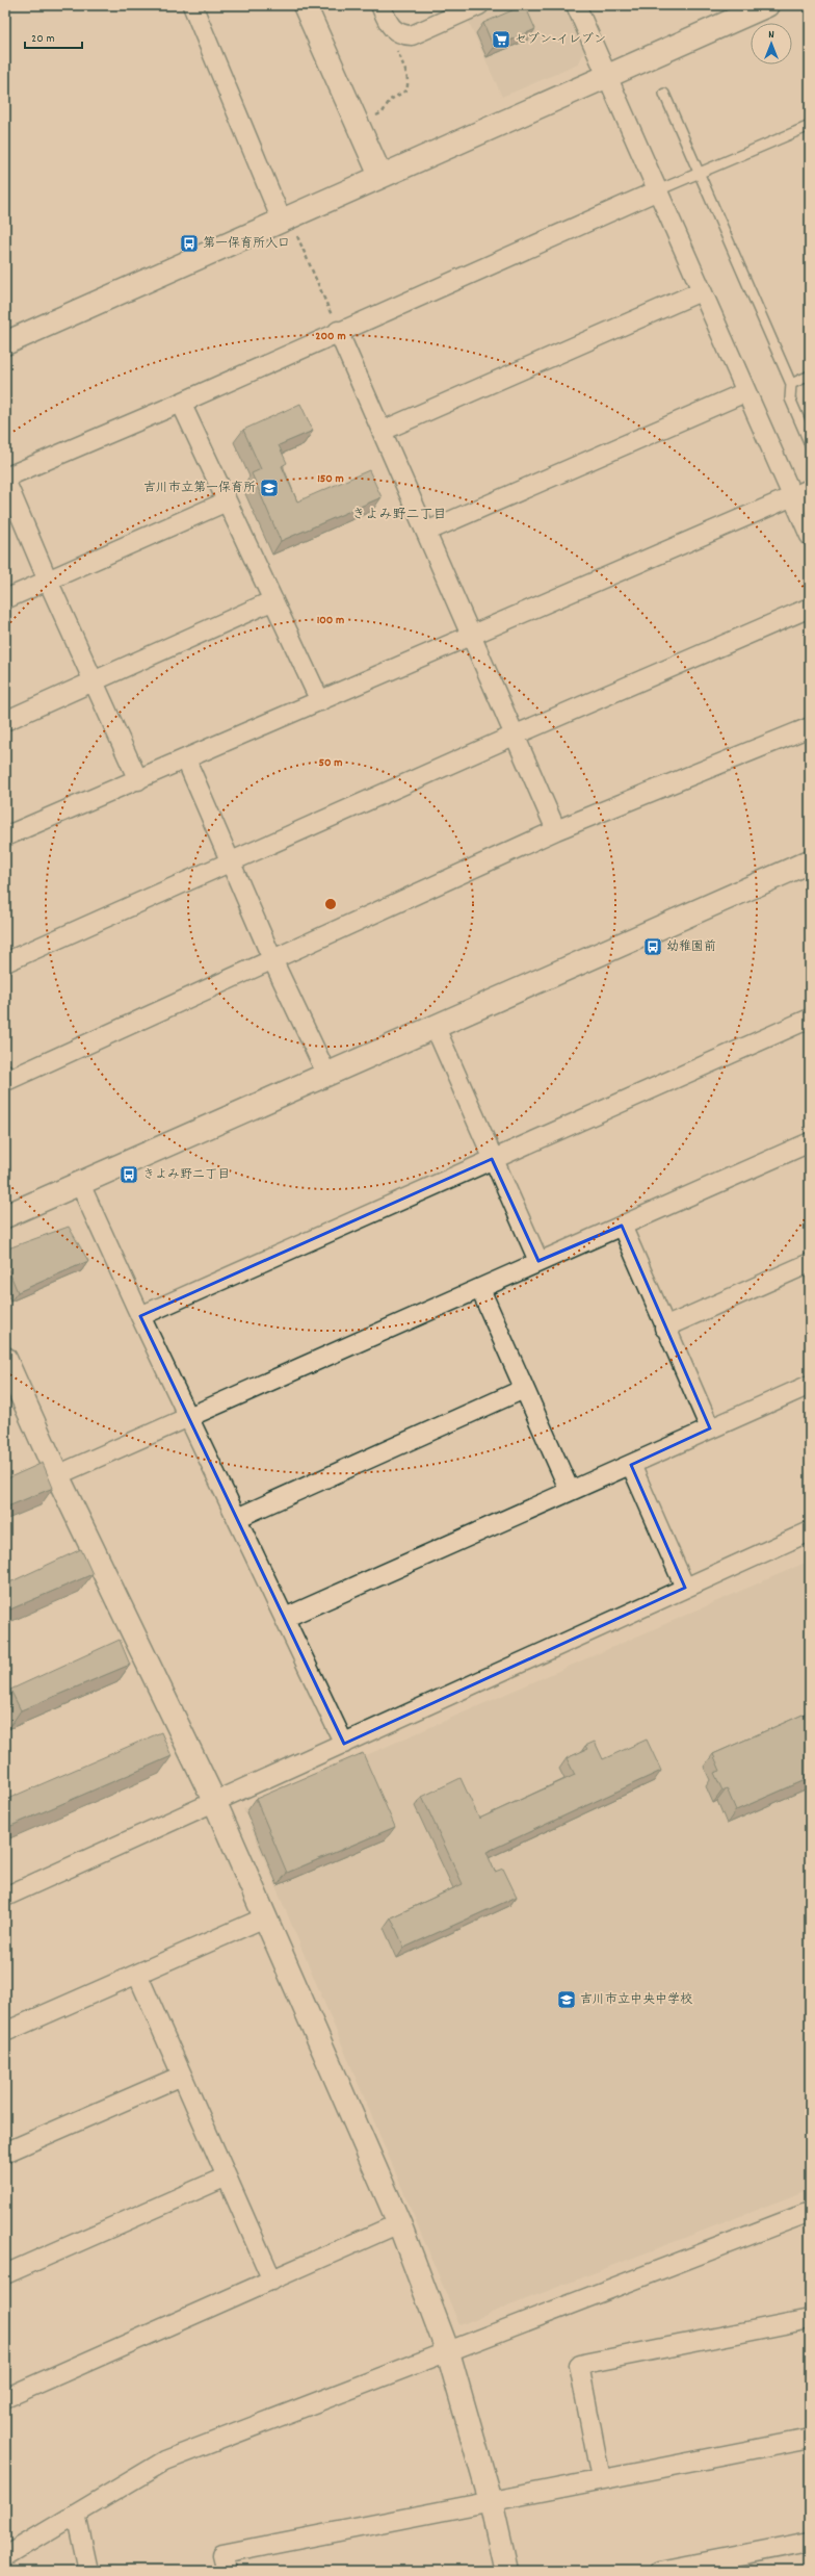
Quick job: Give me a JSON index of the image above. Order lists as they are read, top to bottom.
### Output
{
  "districts": ["きよみ野二丁目"],
  "places": {
    "supermarket": ["セブン-イレブン"],
    "bus stop": ["第一保育所入口", "幼稚園前", "きよみ野二丁目"],
    "school or university": ["吉川市立第一保育所", "吉川市立中央中学校"]
  },
  "scale_bar": "20 m",
  "north": "top",
  "rings": [
    "200 m",
    "150 m",
    "100 m",
    "50 m"
  ]
}
